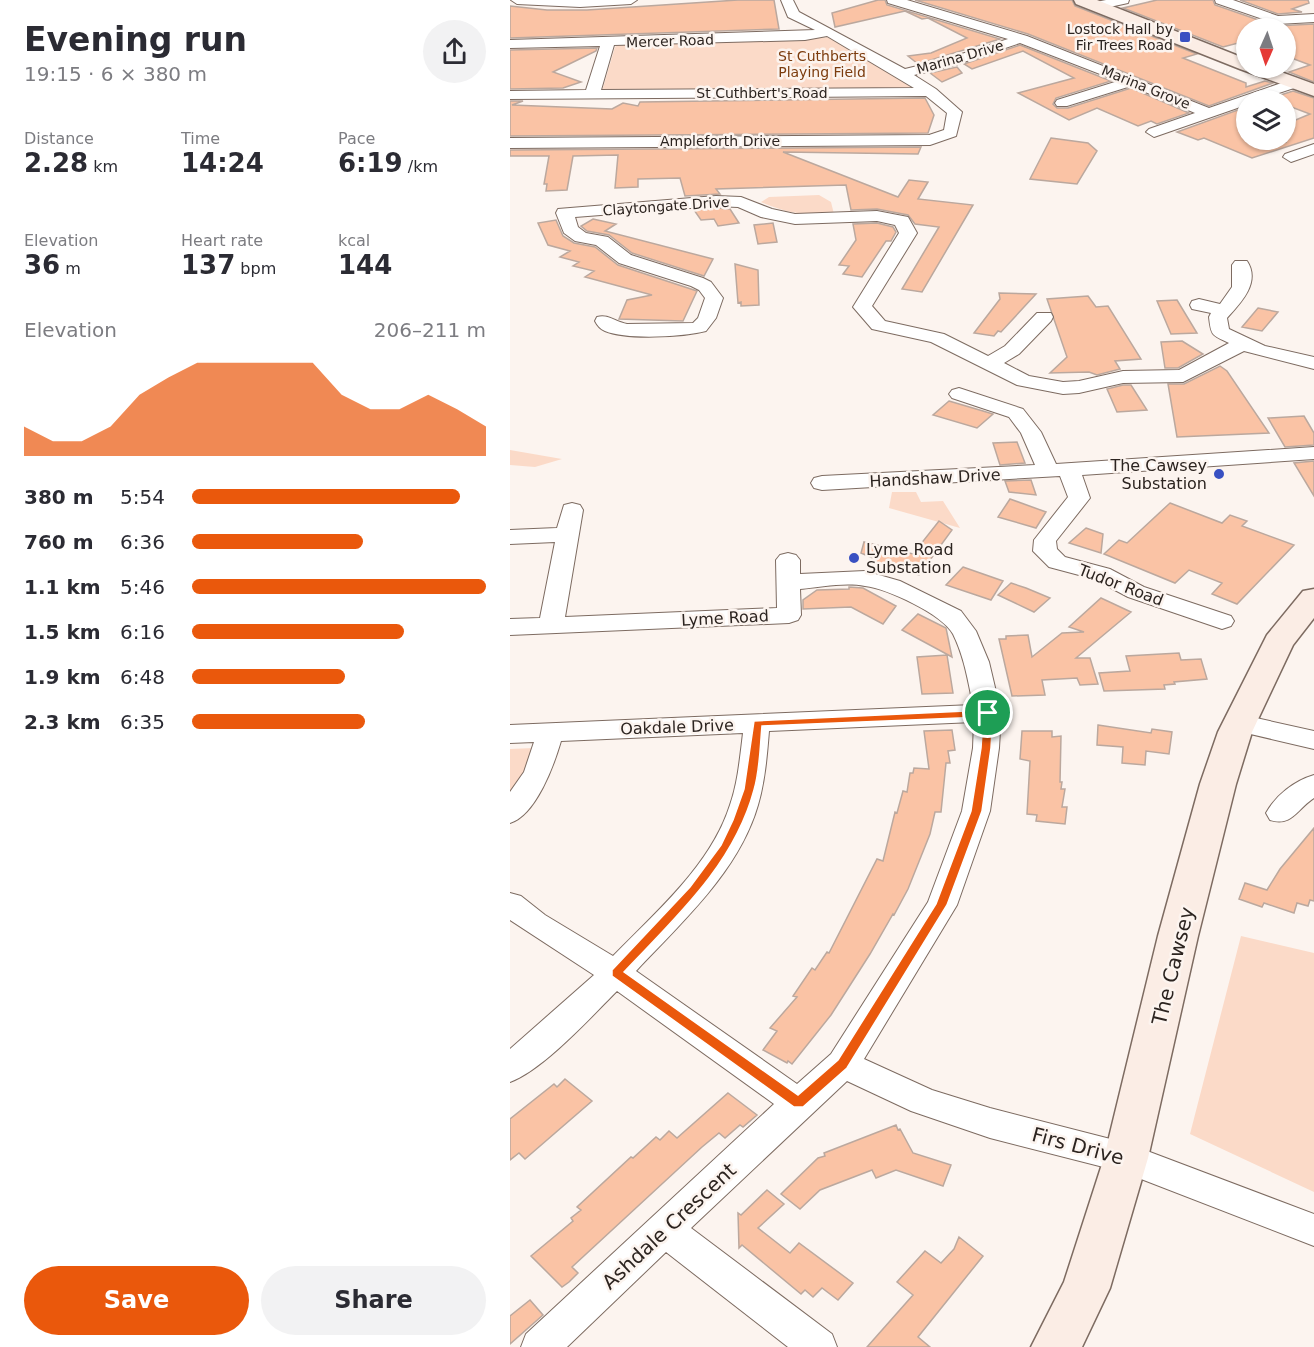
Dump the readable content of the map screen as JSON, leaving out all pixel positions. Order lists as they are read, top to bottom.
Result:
{
  "streets": {
    "street": [
      "Mercer Road",
      "Marina Drive",
      "Marina Grove",
      "St Cuthbert's Road",
      "Ampleforth Drive",
      "Claytongate Drive",
      "Handshaw Drive",
      "Tudor Road",
      "Lyme Road",
      "Oakdale Drive",
      "The Cawsey",
      "Firs Drive",
      "Ashdale Crescent"
    ]
  },
  "crossings": [
    ["St Cuthbert's Road", "Ampleforth Drive"],
    ["Handshaw Drive", "Tudor Road"],
    ["Lyme Road", "Oakdale Drive"],
    ["Lyme Road", "Firs Drive"],
    ["Lyme Road", "Ashdale Crescent"],
    ["The Cawsey", "Firs Drive"]
  ],
  "parks": ["St Cuthberts Playing Field"],
  "places": {
    "transit": ["Lostock Hall by Fir Trees Road"],
    "other": ["The Cawsey Substation", "Lyme Road Substation"]
  },
  "north": "bottom",
  "page": {
    "heading": ["Evening run", "19:15 · 6 × 380 m"],
    "stats": [
      ["Distance", "2.28 km"],
      ["Time", "14:24"],
      ["Pace", "6:19 /km"],
      ["Elevation", "36 m"],
      ["Heart rate", "137 bpm"],
      ["kcal", "144"]
    ],
    "chart": ["Elevation", "206–211 m"],
    "list": [
      {
        "name": "380 m",
        "note": "5:54"
      },
      {
        "name": "760 m",
        "note": "6:36"
      },
      {
        "name": "1.1 km",
        "note": "5:46"
      },
      {
        "name": "1.5 km",
        "note": "6:16"
      },
      {
        "name": "1.9 km",
        "note": "6:48"
      },
      {
        "name": "2.3 km",
        "note": "6:35"
      }
    ],
    "buttons": ["Save", "Share"]
  }
}
